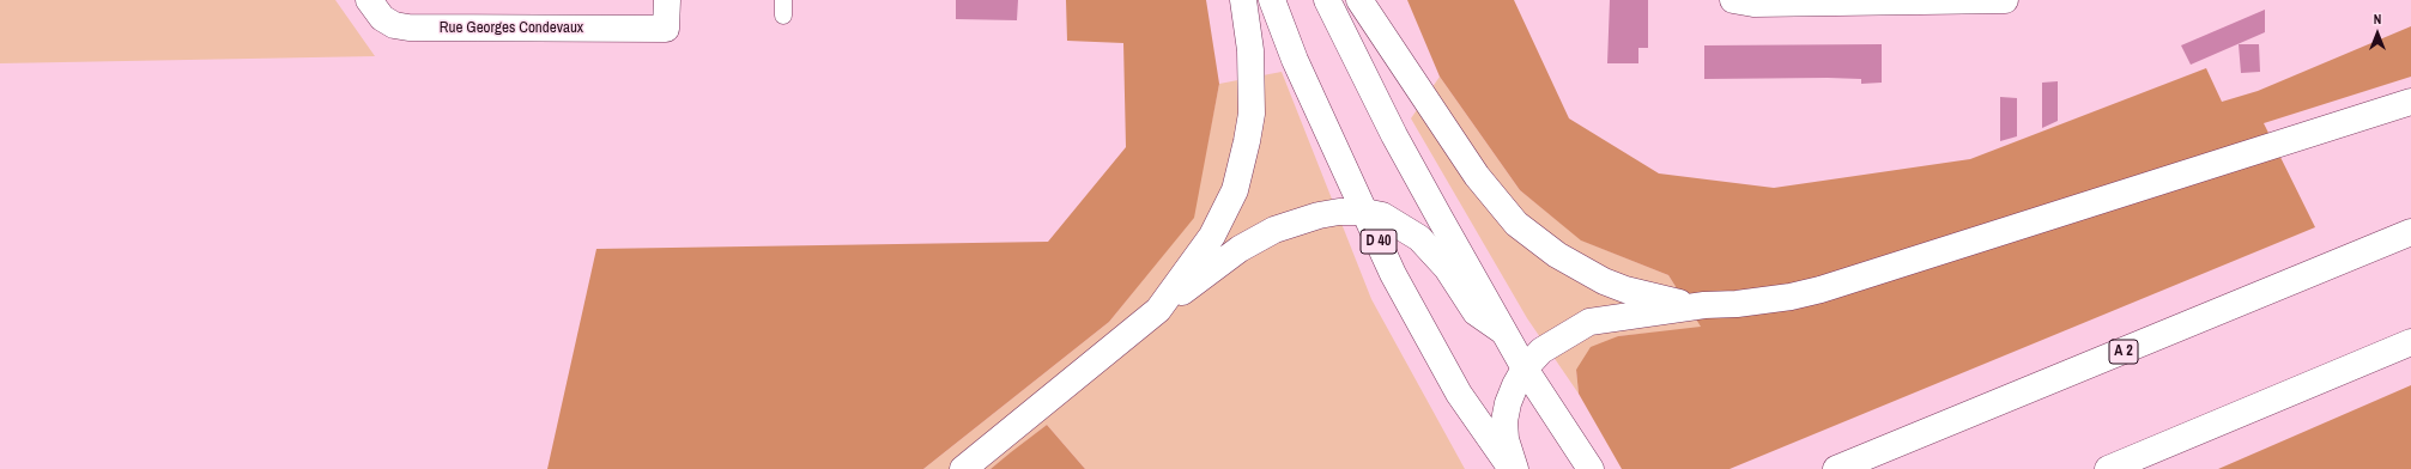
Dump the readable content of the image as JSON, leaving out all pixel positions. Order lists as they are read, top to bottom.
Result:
{
  "streets": {
    "main road": ["Rue Georges Condevaux", "D 40", "A 2"]
  },
  "north": "top"
}
